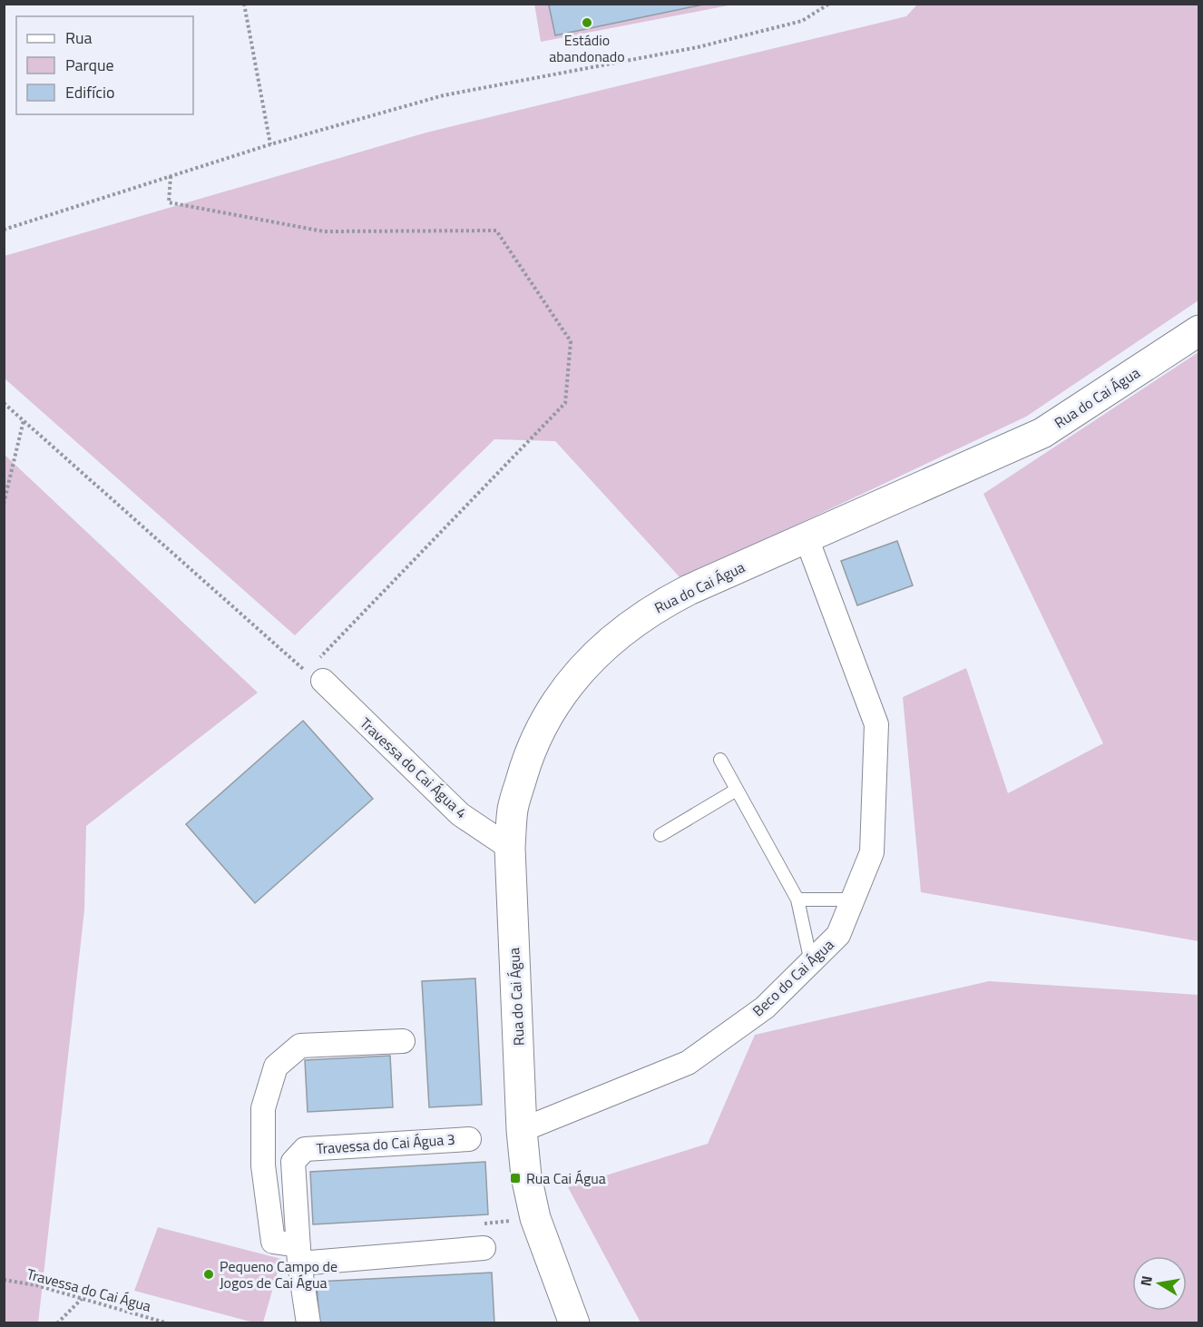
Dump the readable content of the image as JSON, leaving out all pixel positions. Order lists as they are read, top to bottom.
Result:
{
  "streets": {
    "street": [
      "Rua do Cai Água",
      "Travessa do Cai Água 4",
      "Beco do Cai Água",
      "Travessa do Cai Água 3"
    ],
    "path": ["Travessa do Cai Água"]
  },
  "crossings": [
    ["Rua do Cai Água", "Travessa do Cai Água 4"],
    ["Rua do Cai Água", "Beco do Cai Água"]
  ],
  "places": {
    "other": ["Estádio abandonado", "Pequeno Campo de Jogos de Cai Água"],
    "transit": ["Rua Cai Água"]
  },
  "legend": ["Rua", "Parque", "Edifício"],
  "north": "left"
}
